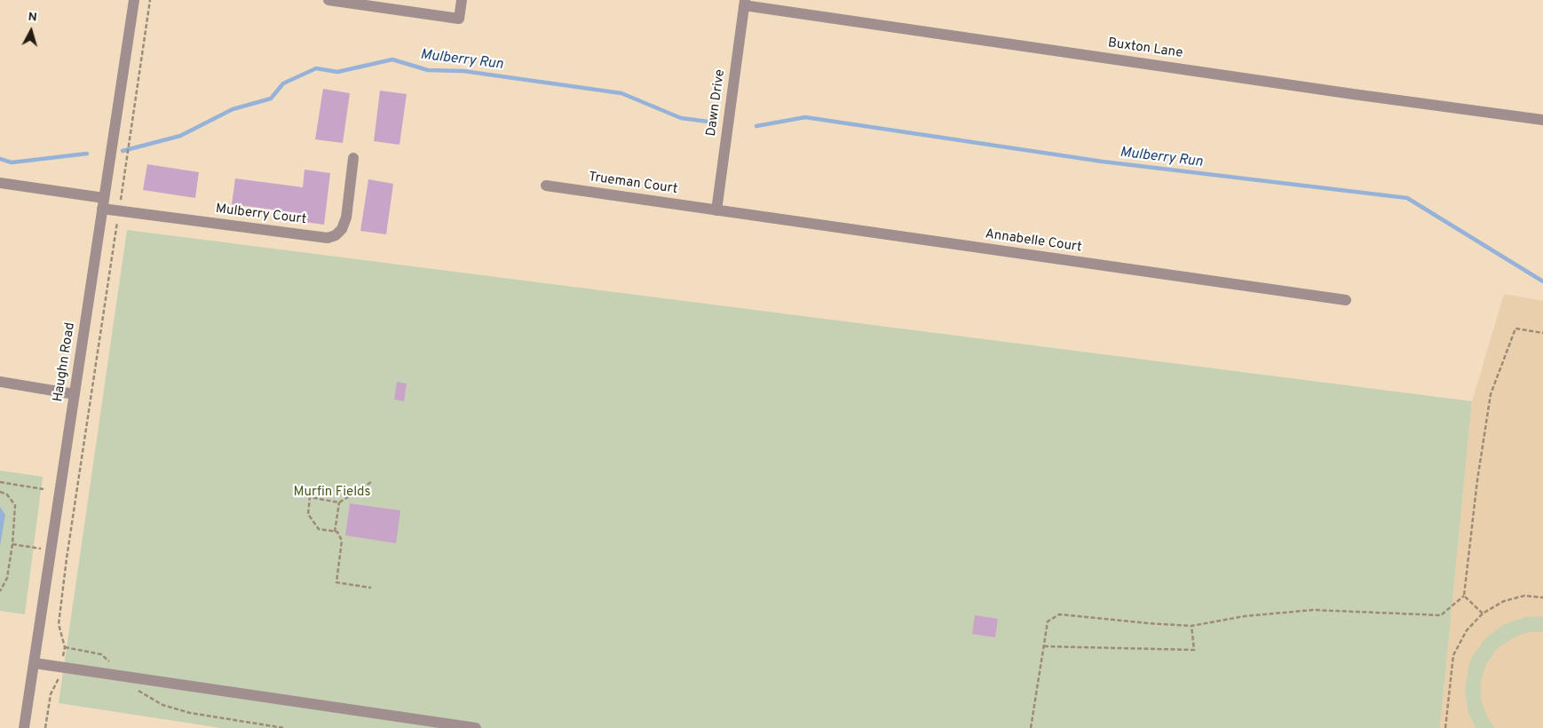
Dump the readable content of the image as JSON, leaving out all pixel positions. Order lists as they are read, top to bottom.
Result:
{
  "streets": {
    "street": [
      "Buxton Lane",
      "Dawn Drive",
      "Trueman Court",
      "Mulberry Court",
      "Annabelle Court",
      "Haughn Road"
    ]
  },
  "crossings": [
    ["Buxton Lane", "Dawn Drive"],
    ["Dawn Drive", "Trueman Court"],
    ["Dawn Drive", "Annabelle Court"],
    ["Trueman Court", "Annabelle Court"],
    ["Mulberry Court", "Haughn Road"]
  ],
  "water": ["Mulberry Run"],
  "parks": ["Murfin Fields"],
  "north": "top"
}
